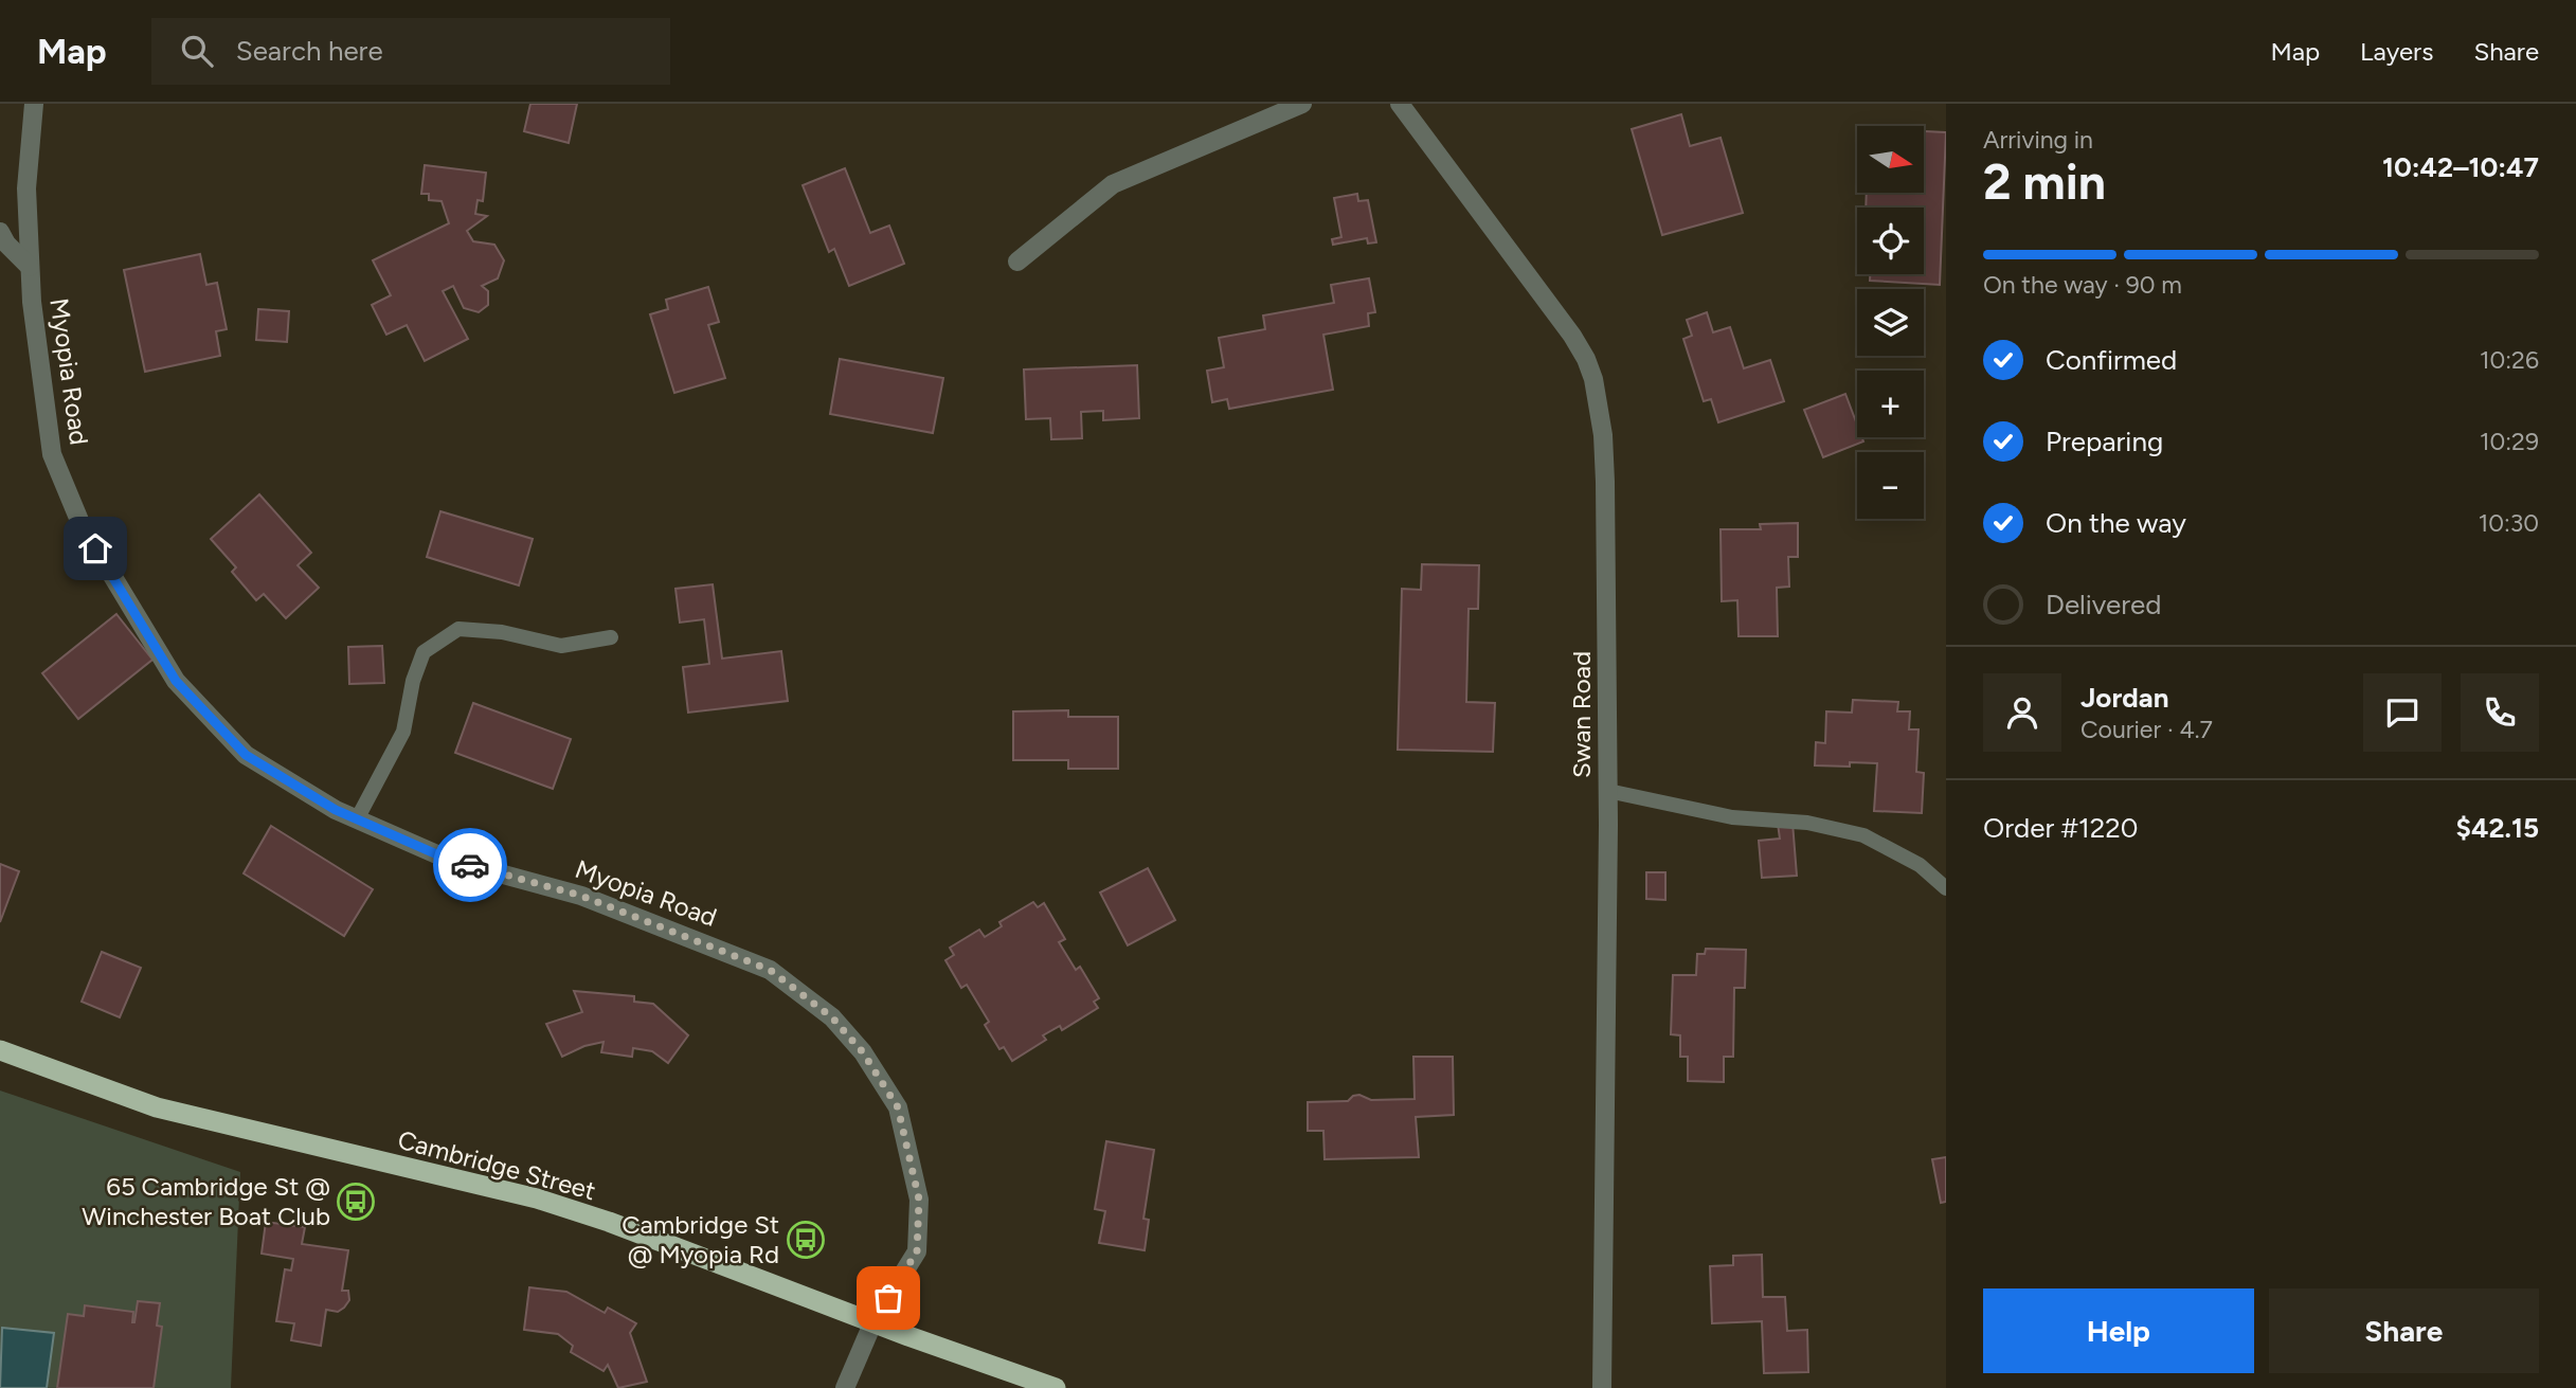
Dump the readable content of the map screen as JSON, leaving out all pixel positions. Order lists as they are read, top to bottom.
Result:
{
  "streets": {
    "highway": ["Cambridge Street"],
    "street": ["Myopia Road", "Swan Road"]
  },
  "crossings": [
    ["Myopia Road", "Cambridge Street"]
  ],
  "places": {
    "bus stop": ["65 Cambridge St @ Winchester Boat Club", "Cambridge St @ Myopia Rd"]
  },
  "north": "right",
  "page": {
    "header": "Map",
    "search": "Search here",
    "nav": ["Map", "Layers", "Share"],
    "heading": ["2 min", "Arriving in", "10:42–10:47"],
    "panel": [
      "Jordan",
      "Courier · 4.7",
      "Order #1220",
      "$42.15"
    ],
    "map_buttons": ["+", "−"],
    "bar": "On the way · 90 m",
    "list": [
      ["Confirmed", "10:26"],
      ["Preparing", "10:29"],
      ["On the way", "10:30"],
      "Delivered"
    ],
    "buttons": ["Help", "Share"]
  }
}
